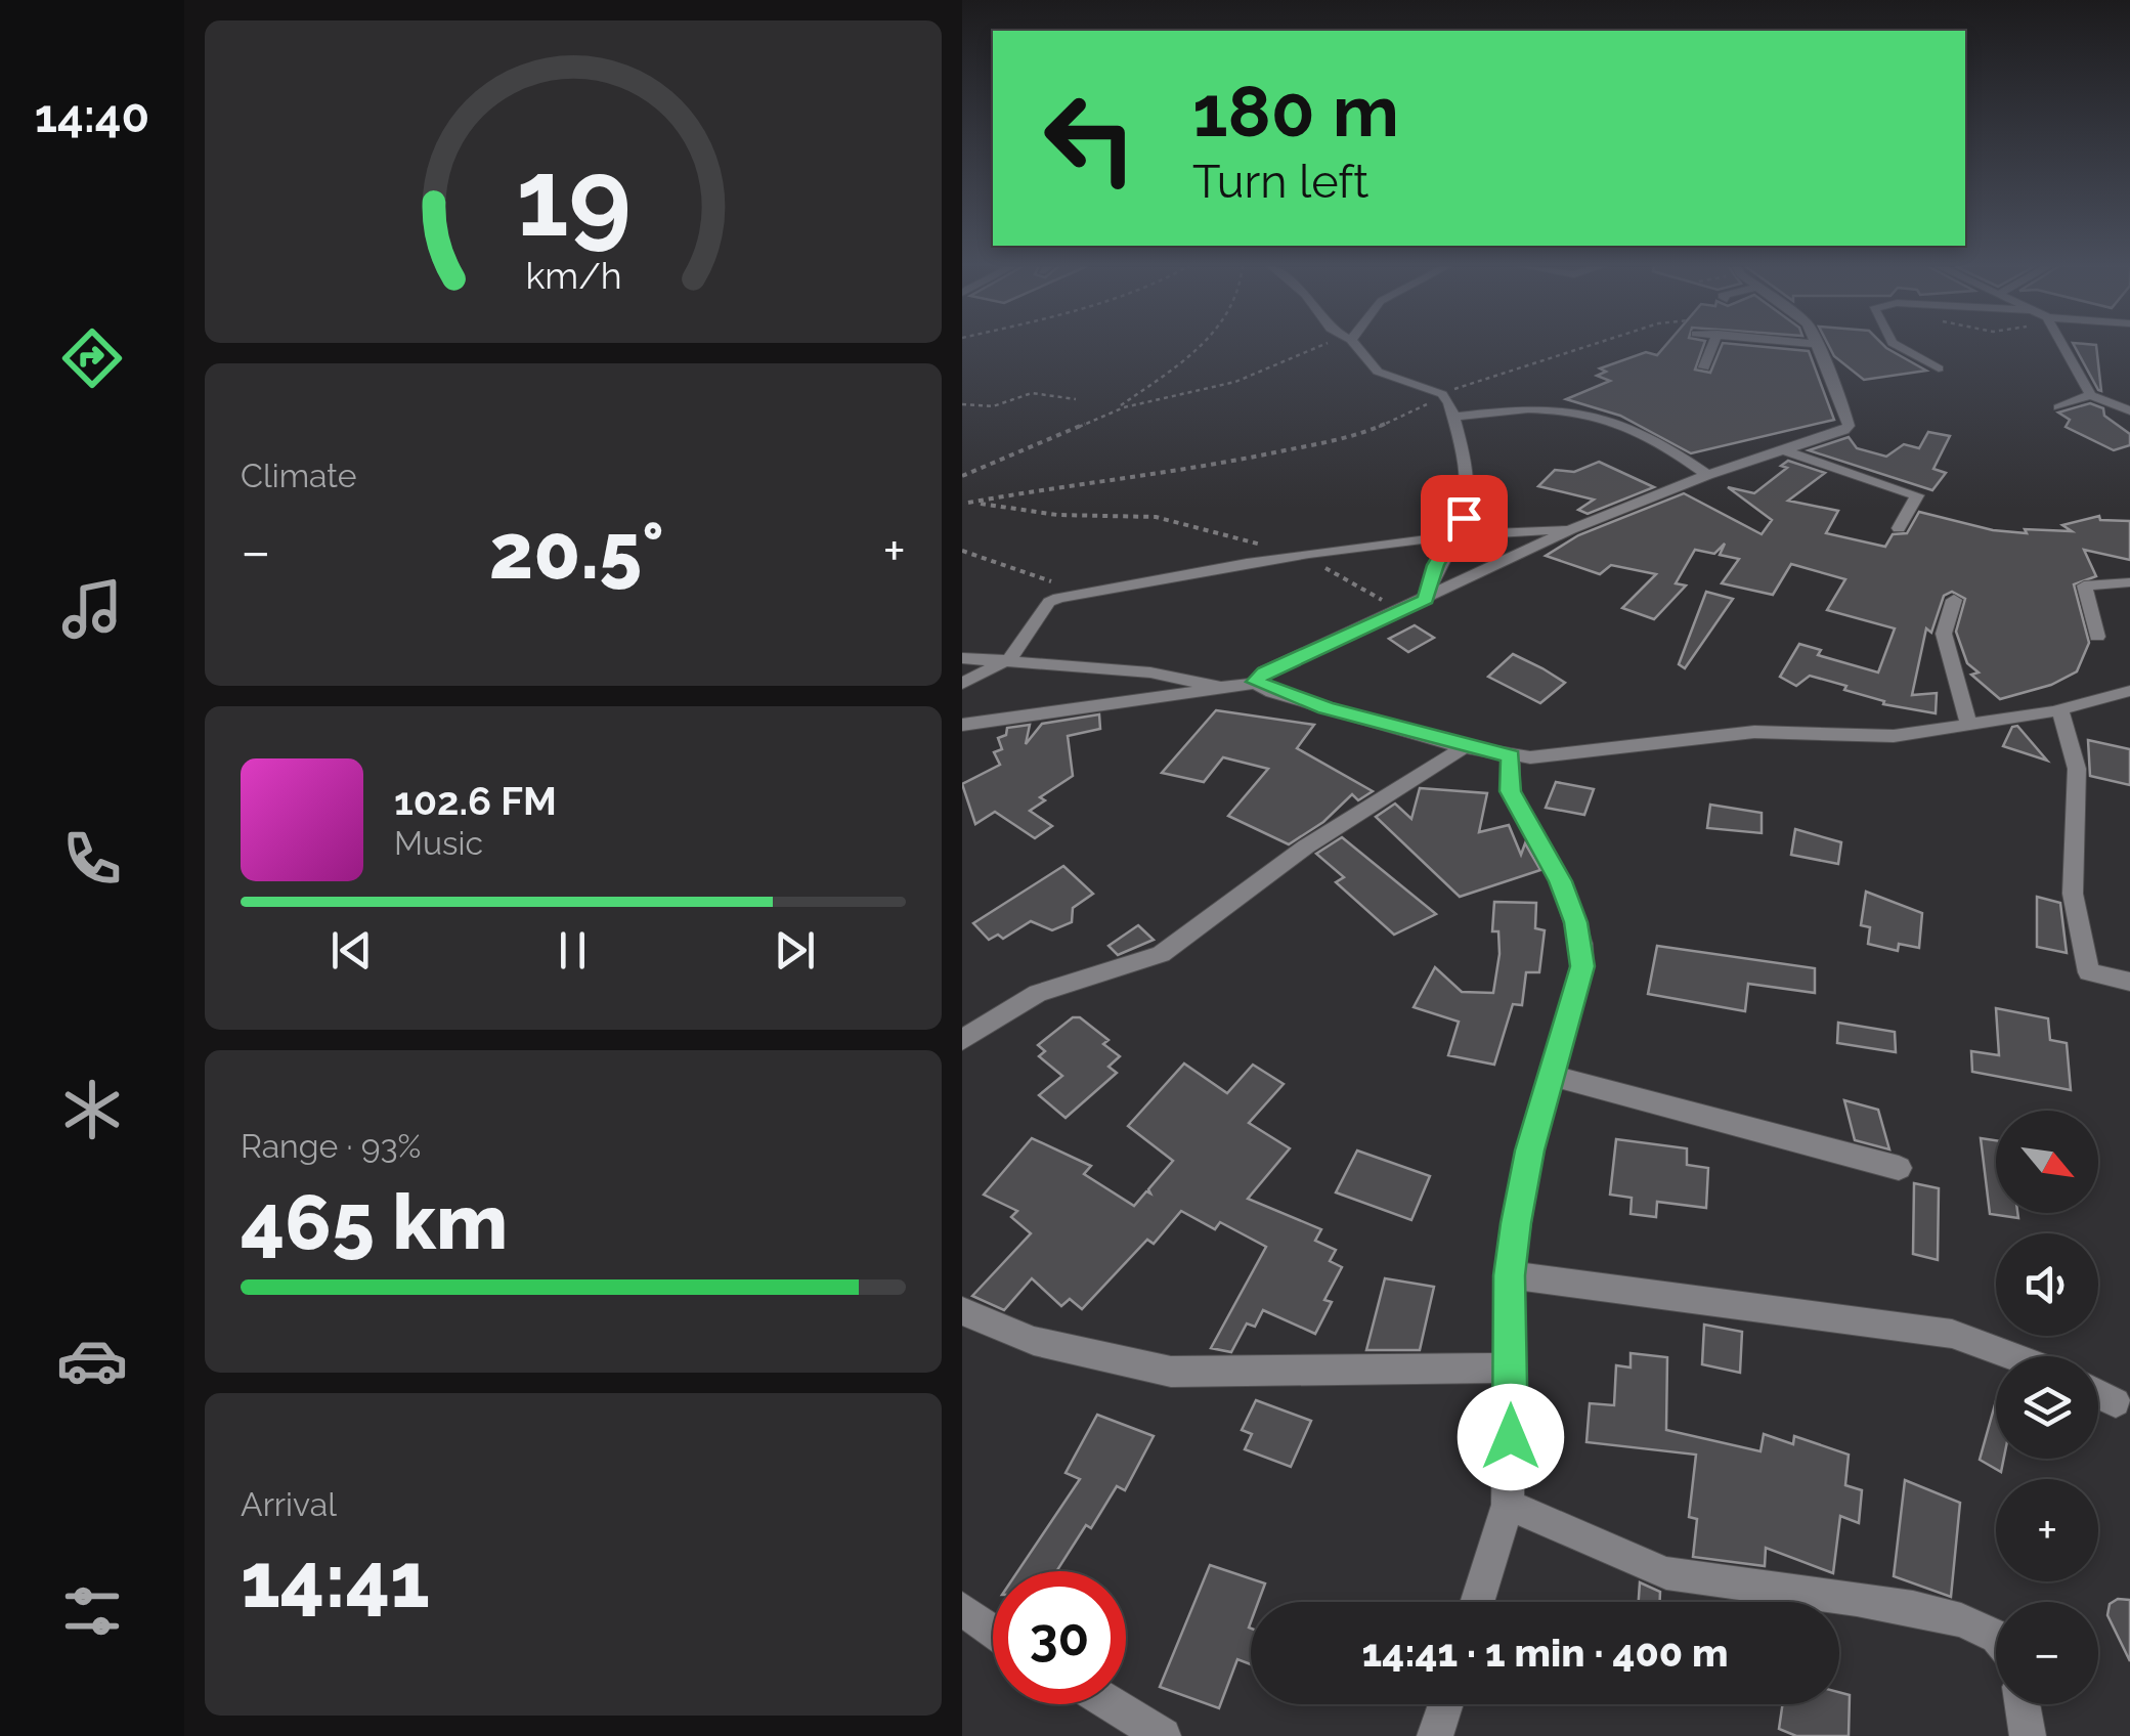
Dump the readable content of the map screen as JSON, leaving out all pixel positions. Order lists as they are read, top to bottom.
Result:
{
  "north": "bottom right",
  "page": {
    "tabs": "14:40",
    "turn": ["180 m", "Turn left"],
    "tile": [
      "Climate",
      ["Range · 93%", "465 km"],
      ["Arrival", "14:41"]
    ],
    "heat": ["−", "20.5°", "+"],
    "song": ["102.6 FM", "Music"],
    "map_buttons": ["+", "−"],
    "limit": "30",
    "trip": "14:41 · 1 min · 400 m",
    "gauge": ["19", "km/h"]
  }
}
